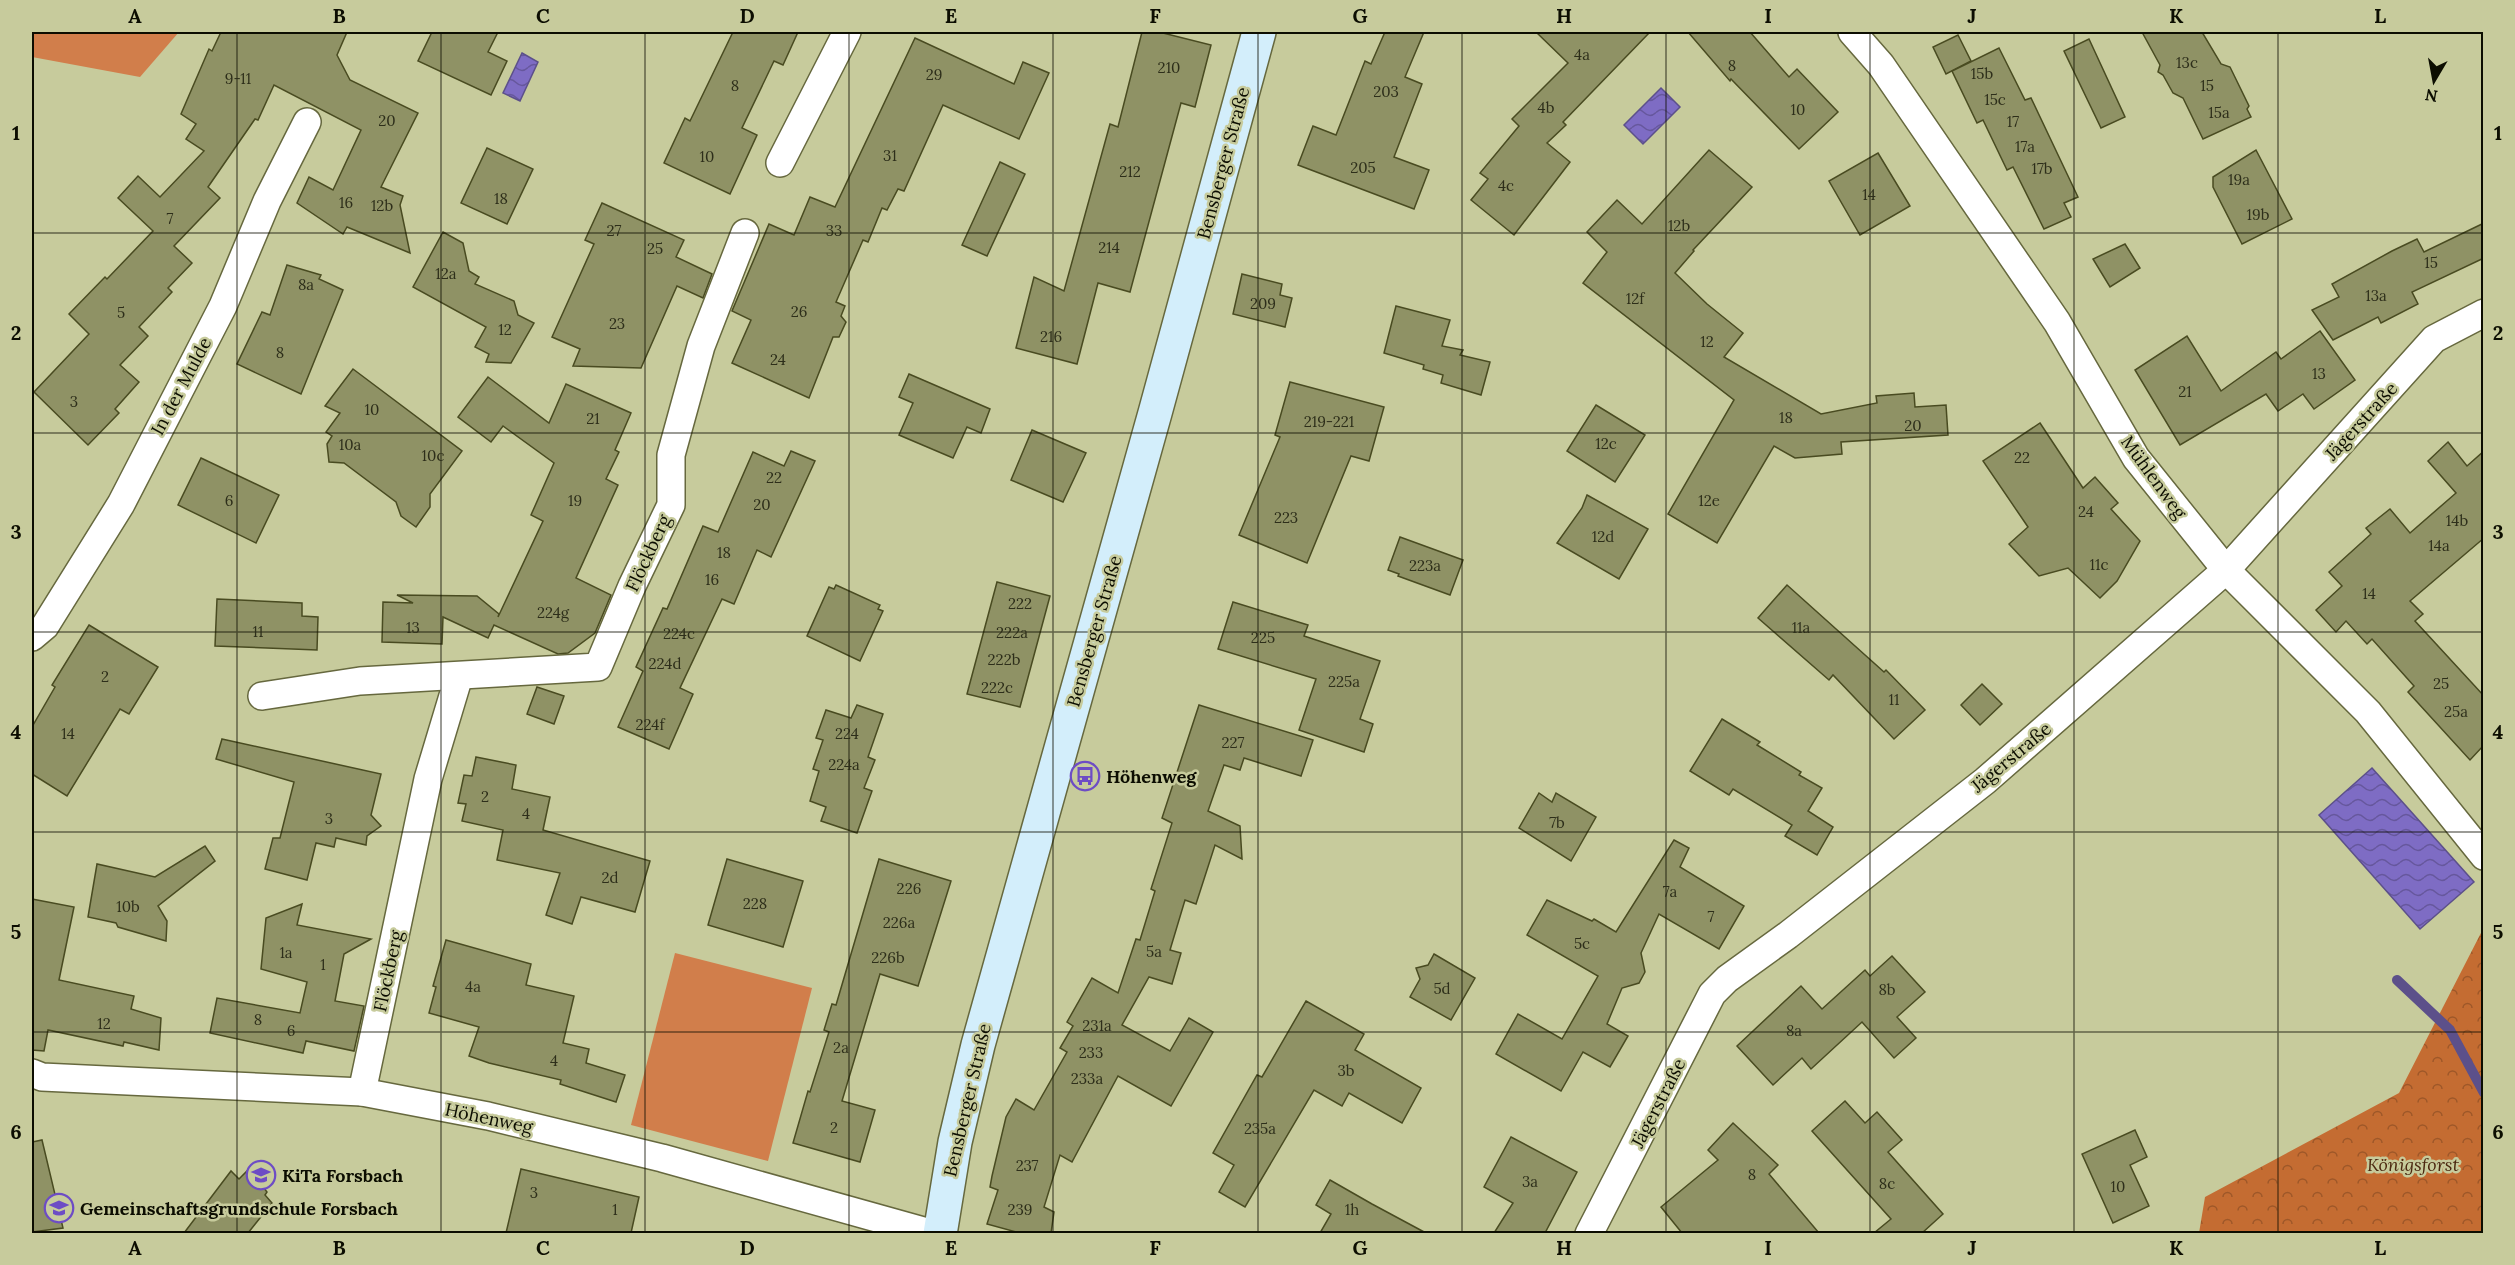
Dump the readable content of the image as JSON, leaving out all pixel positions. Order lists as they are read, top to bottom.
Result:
{
  "streets": {
    "main road": ["Bensberger Straße"],
    "street": [
      "In der Mulde",
      "Jägerstraße",
      "Mühlenweg",
      "Flöckberg",
      "Höhenweg"
    ]
  },
  "crossings": [
    ["Jägerstraße", "Mühlenweg"],
    ["Flöckberg", "Höhenweg"]
  ],
  "parks": ["Königsforst"],
  "places": {
    "bus stop": ["Höhenweg"],
    "school or university": ["KiTa Forsbach", "Gemeinschaftsgrundschule Forsbach"]
  },
  "house_numbers": [
    "4a",
    "13c",
    "8",
    "210",
    "15b",
    "29",
    "9-11",
    "8",
    "15",
    "203",
    "15c",
    "4b",
    "10",
    "15a",
    "20",
    "17",
    "17a",
    "31",
    "10",
    "205",
    "17b",
    "212",
    "19a",
    "4c",
    "14",
    "18",
    "16",
    "12b",
    "19b",
    "7",
    "12b",
    "27",
    "33",
    "214",
    "25",
    "15",
    "12a",
    "8a",
    "13a",
    "12f",
    "209",
    "26",
    "5",
    "23",
    "12",
    "216",
    "12",
    "8",
    "24",
    "13",
    "21",
    "3",
    "10",
    "18",
    "21",
    "219-221",
    "20",
    "12c",
    "10a",
    "10c",
    "22",
    "22",
    "6",
    "19",
    "12e",
    "20",
    "24",
    "223",
    "14b",
    "12d",
    "14a",
    "18",
    "11c",
    "223a",
    "16",
    "14",
    "222",
    "224g",
    "13",
    "11a",
    "11",
    "222a",
    "224c",
    "225",
    "222b",
    "224d",
    "2",
    "225a",
    "25",
    "222c",
    "11",
    "25a",
    "224f",
    "14",
    "224",
    "227",
    "224a",
    "2",
    "4",
    "3",
    "7b",
    "2d",
    "226",
    "7a",
    "228",
    "10b",
    "7",
    "226a",
    "5c",
    "5a",
    "1a",
    "226b",
    "1",
    "4a",
    "5d",
    "8b",
    "8",
    "12",
    "231a",
    "6",
    "8a",
    "2a",
    "233",
    "4",
    "3b",
    "233a",
    "2",
    "235a",
    "237",
    "8",
    "3a",
    "8c",
    "10",
    "3",
    "1",
    "239",
    "1h"
  ],
  "north": "bottom",
  "grid": {
    "columns": [
      "A",
      "B",
      "C",
      "D",
      "E",
      "F",
      "G",
      "H",
      "I",
      "J",
      "K",
      "L"
    ],
    "rows": [
      "1",
      "2",
      "3",
      "4",
      "5",
      "6"
    ]
  }
}
